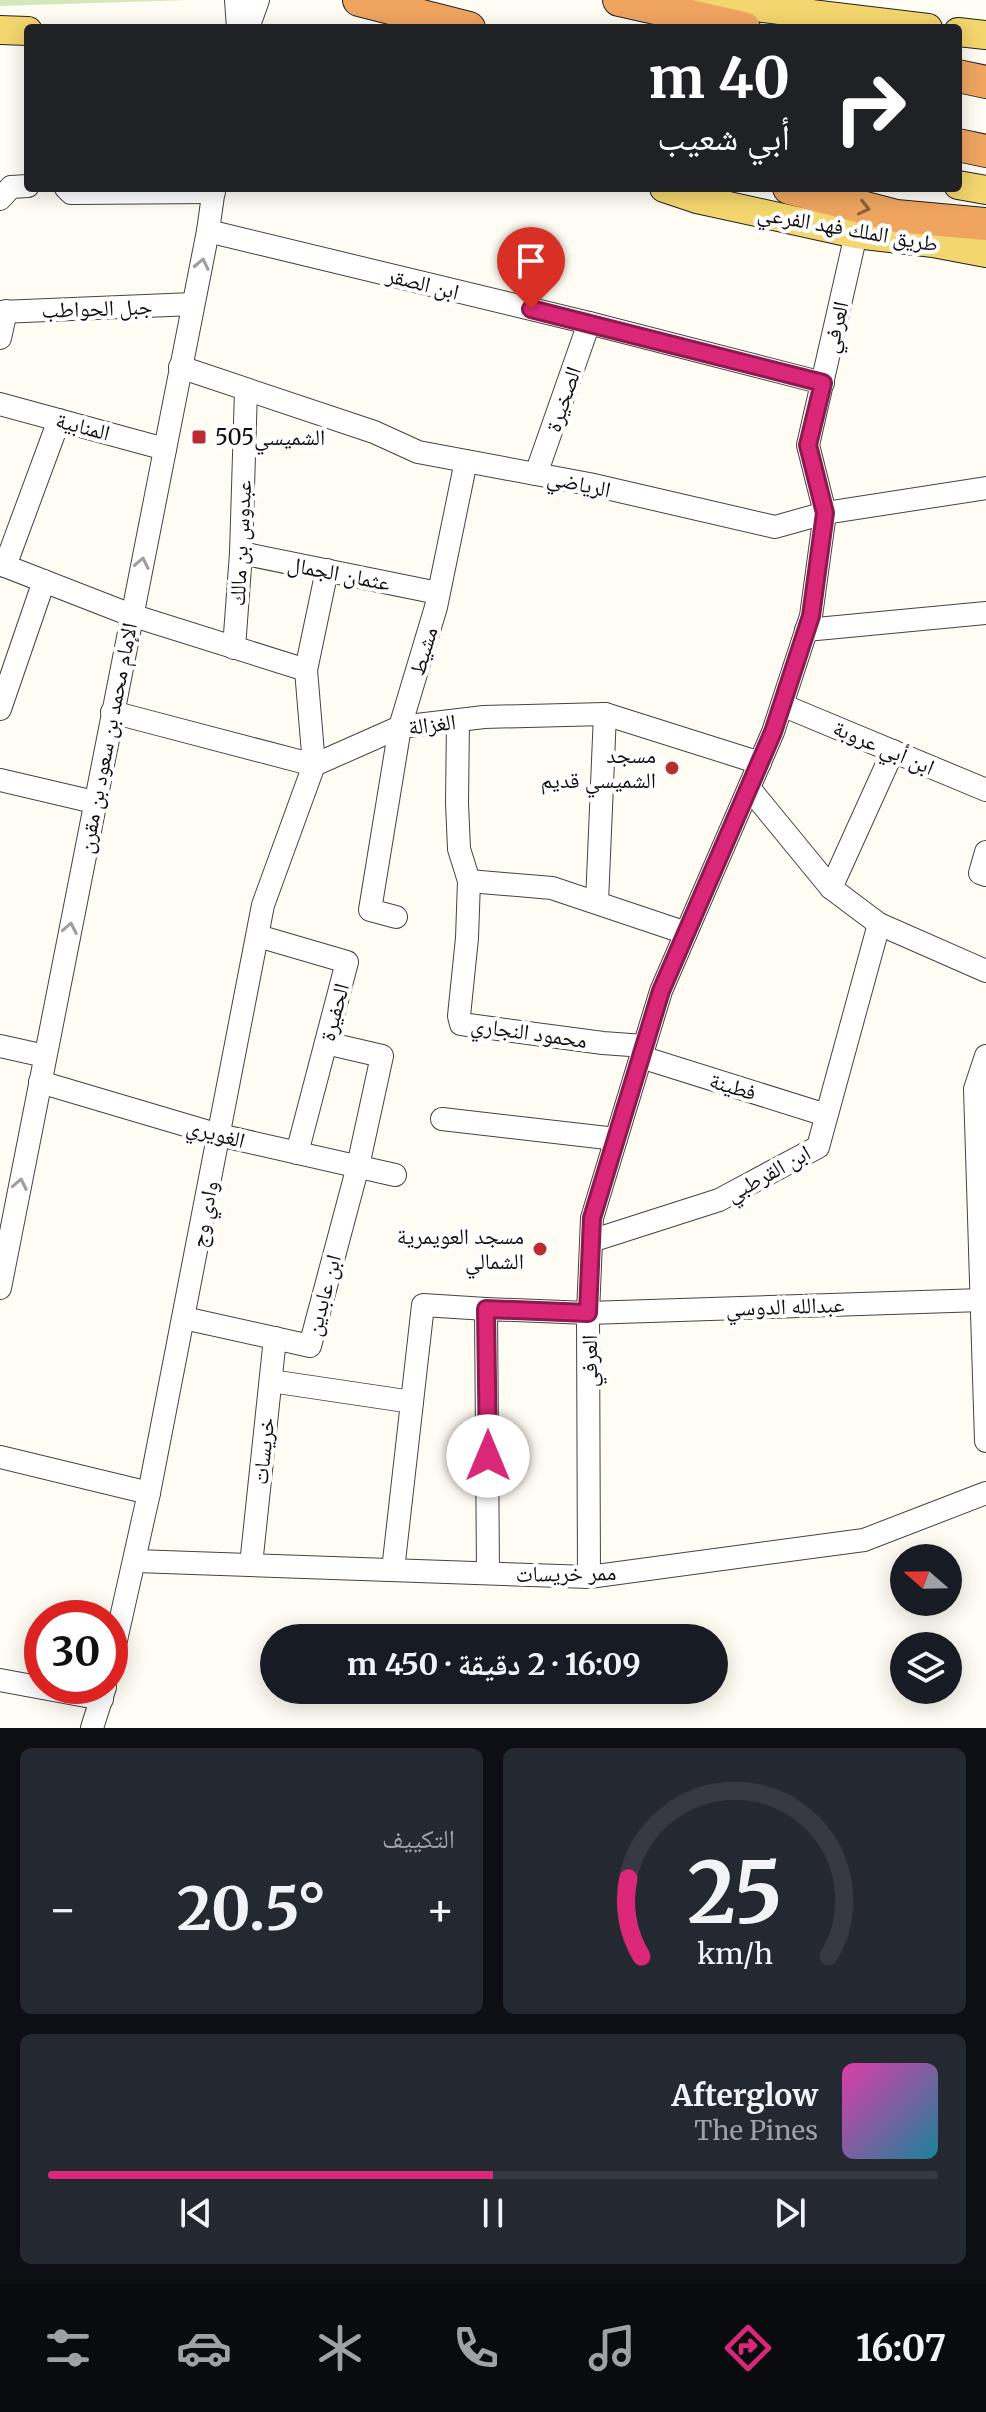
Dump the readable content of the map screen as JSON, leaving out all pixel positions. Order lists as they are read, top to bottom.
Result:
{
  "streets": {
    "main road": ["طريق الملك فهد الفرعي"],
    "street": [
      "ابن الصقر",
      "جبل الحواطب",
      "العرفي",
      "الصخيرة",
      "المنابية",
      "الرياضي",
      "عبدوس بن مالك",
      "عثمان الجمال",
      "مشيط",
      "الغزالة",
      "الإمام محمد بن سعود بن مقرن",
      "ابن أبي عروبة",
      "الحفيرة",
      "محمود النجاري",
      "فطينة",
      "الغويري",
      "ابن القرطبي",
      "وادي وج",
      "ابن عابدين",
      "عبدالله الدوسي",
      "خريسات",
      "ممر خريسات"
    ]
  },
  "crossings": [
    ["طريق الملك فهد الفرعي", "العرفي"],
    ["ابن الصقر", "العرفي"],
    ["ابن الصقر", "الصخيرة"],
    ["ابن الصقر", "الإمام محمد بن سعود بن مقرن"],
    ["جبل الحواطب", "الإمام محمد بن سعود بن مقرن"],
    ["العرفي", "الرياضي"],
    ["العرفي", "الغزالة"],
    ["العرفي", "ابن أبي عروبة"],
    ["العرفي", "محمود النجاري"],
    ["العرفي", "فطينة"],
    ["العرفي", "ابن القرطبي"],
    ["العرفي", "عبدالله الدوسي"],
    ["العرفي", "ممر خريسات"],
    ["الصخيرة", "الرياضي"],
    ["المنابية", "الإمام محمد بن سعود بن مقرن"],
    ["الرياضي", "عبدوس بن مالك"],
    ["الرياضي", "مشيط"],
    ["الرياضي", "الإمام محمد بن سعود بن مقرن"],
    ["عبدوس بن مالك", "عثمان الجمال"],
    ["عثمان الجمال", "مشيط"],
    ["مشيط", "الغزالة"],
    ["الغزالة", "محمود النجاري"],
    ["الغزالة", "وادي وج"],
    ["الإمام محمد بن سعود بن مقرن", "الغويري"],
    ["الحفيرة", "الغويري"],
    ["الحفيرة", "وادي وج"],
    ["محمود النجاري", "فطينة"],
    ["فطينة", "ابن القرطبي"],
    ["الغويري", "وادي وج"],
    ["الغويري", "ابن عابدين"],
    ["وادي وج", "ابن عابدين"],
    ["وادي وج", "ممر خريسات"],
    ["ابن عابدين", "خريسات"],
    ["خريسات", "ممر خريسات"]
  ],
  "places": {
    "transit": ["الشميسي505"],
    "other": ["مسجد الشميسي قديم", "مسجد العويمرية الشمالي"]
  },
  "north": "left",
  "page": {
    "turn": ["40 m", "أبي شعيب"],
    "limit": "30",
    "trip": "16:09 · 2 دقيقة · 450 m",
    "tile": "التكييف",
    "heat": ["−", "20.5°", "+"],
    "song": ["Afterglow", "The Pines"],
    "tabs": "16:07",
    "gauge": ["25", "km/h"]
  }
}
